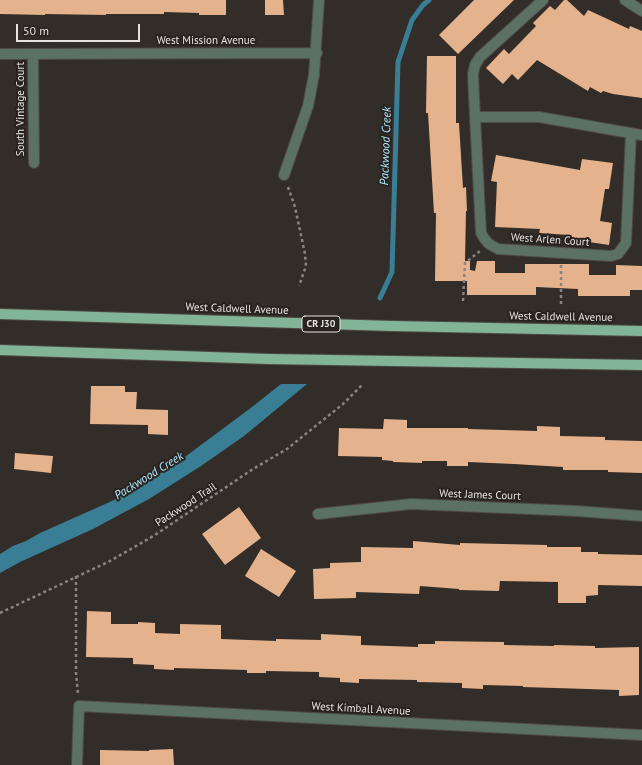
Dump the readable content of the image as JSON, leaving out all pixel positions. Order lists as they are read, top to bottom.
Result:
{
  "streets": {
    "main road": ["West Caldwell Avenue", "CR J30"],
    "street": [
      "West Mission Avenue",
      "South Vintage Court",
      "West Arlen Court",
      "West James Court",
      "West Kimball Avenue"
    ],
    "path": ["Packwood Trail"]
  },
  "crossings": [
    ["West Mission Avenue", "South Vintage Court"]
  ],
  "water": ["Packwood Creek"],
  "scale_bar": "50 m"
}
